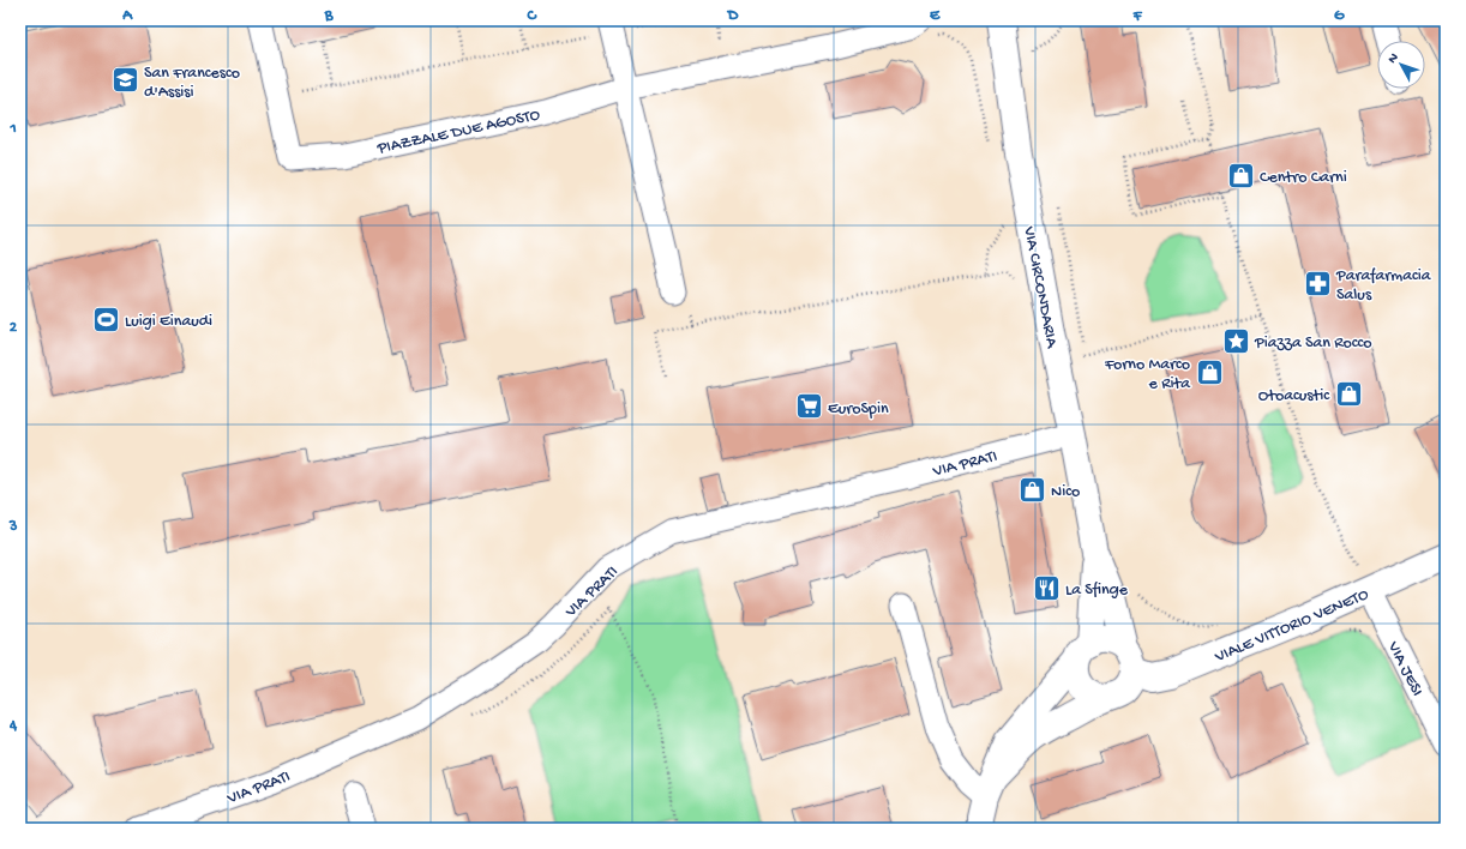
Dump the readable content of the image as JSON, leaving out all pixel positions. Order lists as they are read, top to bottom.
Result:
{
  "streets": {
    "main road": ["VIA CIRCONDARIA", "VIALE VITTORIO VENETO"],
    "street": ["PIAZZALE DUE AGOSTO", "VIA PRATI", "VIA JESI"]
  },
  "crossings": [
    ["VIA CIRCONDARIA", "VIA PRATI"],
    ["VIA CIRCONDARIA", "VIALE VITTORIO VENETO"],
    ["VIALE VITTORIO VENETO", "VIA JESI"]
  ],
  "places": {
    "school or university": ["San Francesco d'Assisi"],
    "shop": [
      "Centro Carni",
      "Forno Marco e Rita",
      "Otoacustic",
      "Nico"
    ],
    "pharmacy": ["Parafarmacia Salus"],
    "sports": ["Luigi Einaudi"],
    "place": ["Piazza San Rocco"],
    "supermarket": ["EuroSpin"],
    "restaurant": ["La Sfinge"]
  },
  "north": "top left",
  "grid": {
    "columns": [
      "A",
      "B",
      "C",
      "D",
      "E",
      "F",
      "G"
    ],
    "rows": [
      "1",
      "2",
      "3",
      "4"
    ]
  }
}
